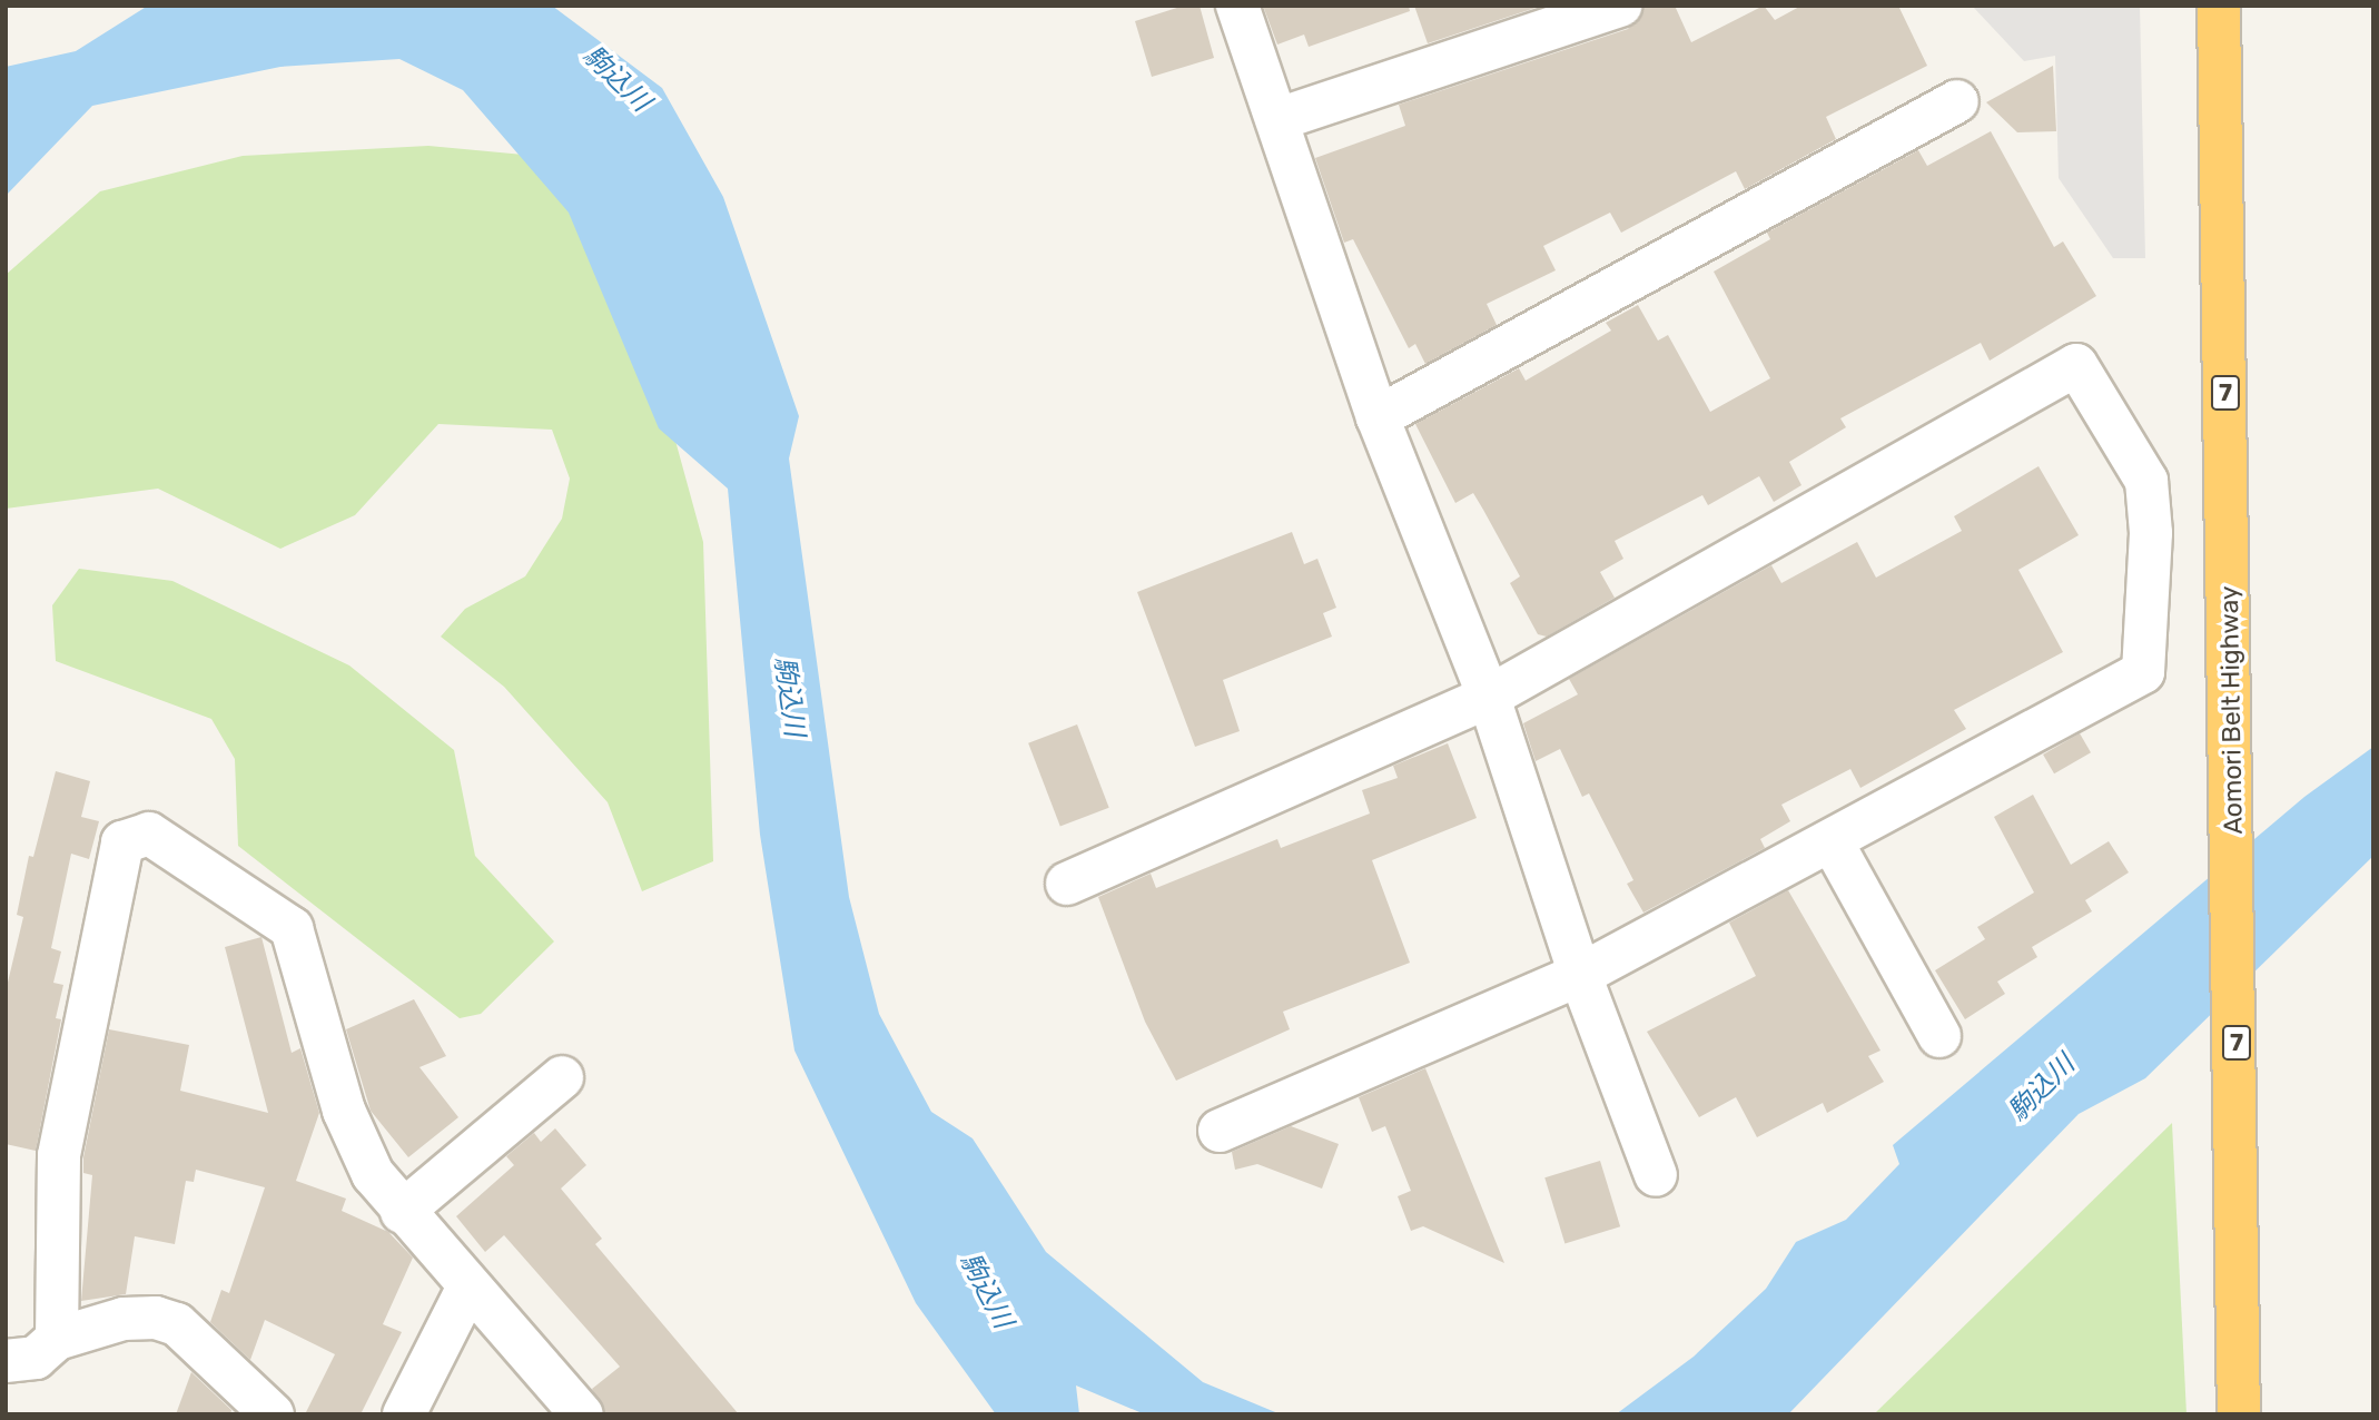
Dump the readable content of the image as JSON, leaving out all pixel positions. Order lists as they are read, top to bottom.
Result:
{
  "streets": {
    "highway": ["7", "Aomori Belt Highway"]
  },
  "water": ["駒込川"]
}
